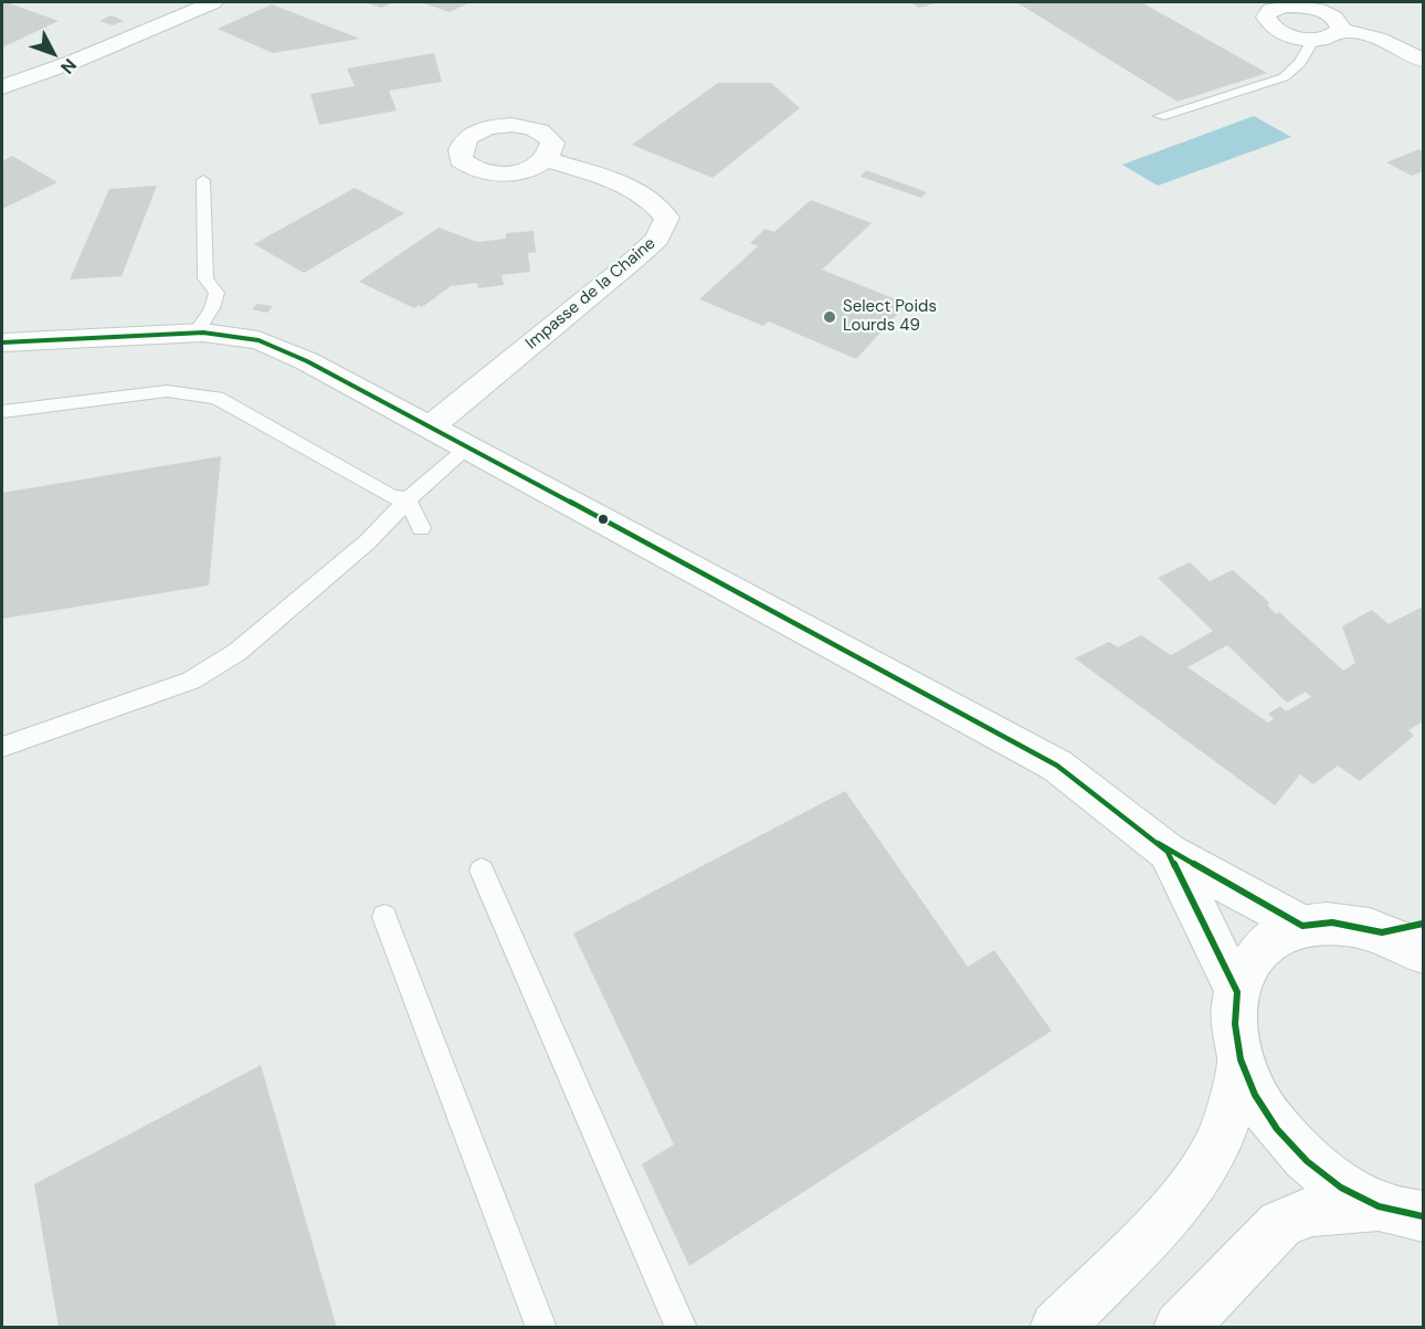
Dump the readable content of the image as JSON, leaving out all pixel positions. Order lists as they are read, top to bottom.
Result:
{
  "streets": {
    "street": ["Impasse de la Chaine"]
  },
  "places": ["Select Poids Lourds 49"],
  "north": "bottom right"
}
